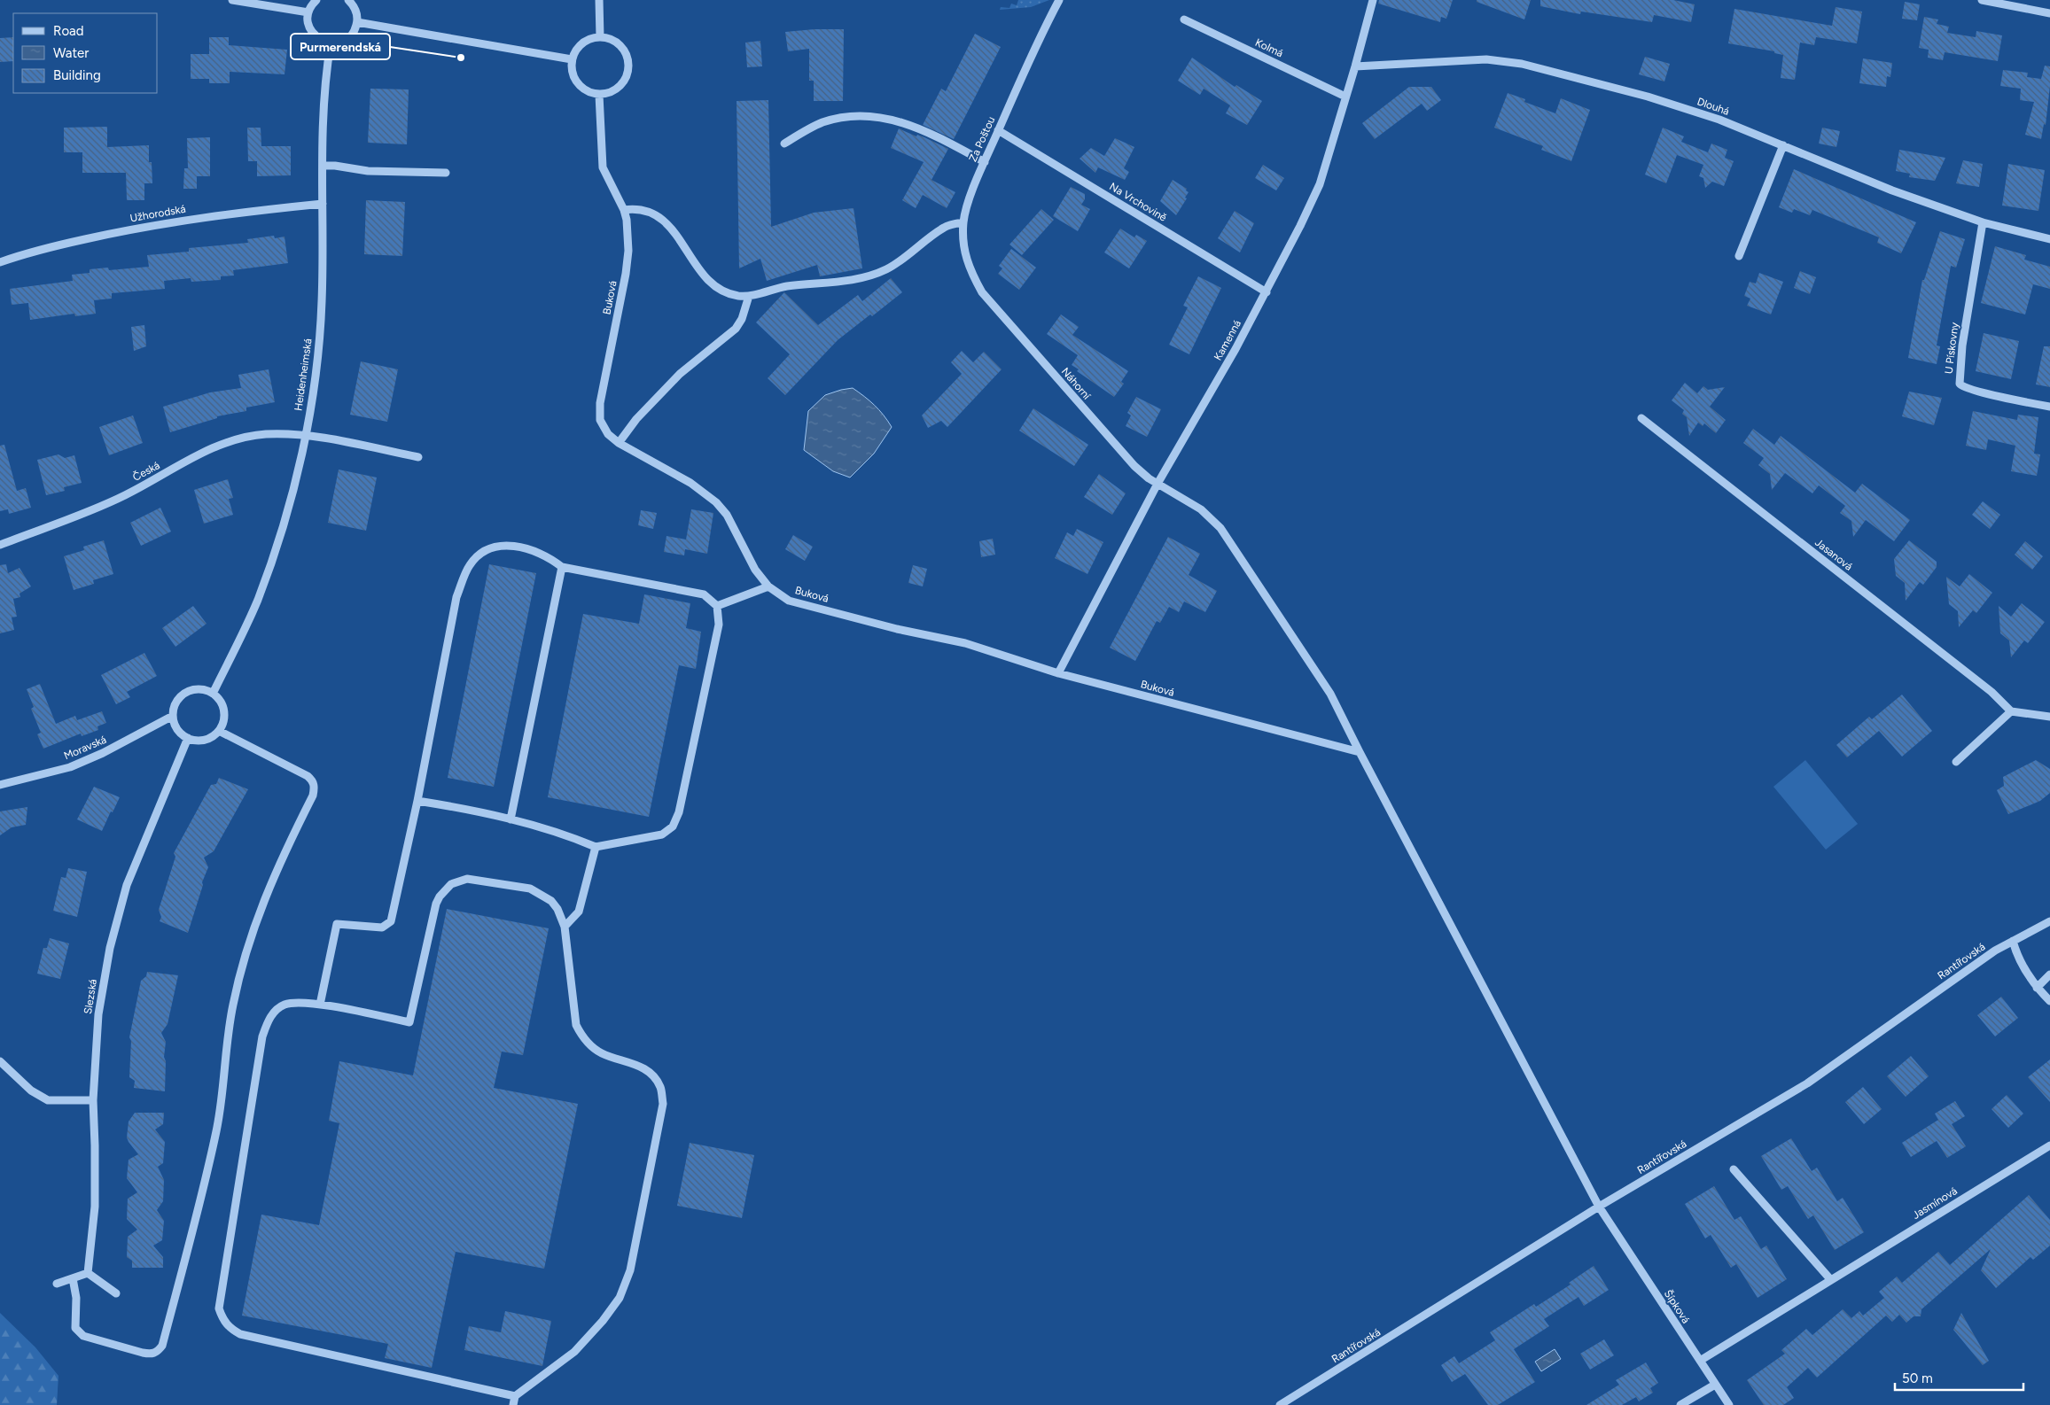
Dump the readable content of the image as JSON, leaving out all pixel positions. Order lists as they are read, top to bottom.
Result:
{
  "streets": {
    "street": [
      "Kolmá",
      "Dlouhá",
      "Za Poštou",
      "Na Vrchovině",
      "Užhorodská",
      "Buková",
      "Kamenná",
      "U Pískovny",
      "Heidenheimská",
      "Náhorní",
      "Česká",
      "Jasanová",
      "Moravská",
      "Rantířovská",
      "Slezská",
      "Jasmínová",
      "Šípková"
    ]
  },
  "crossings": [
    ["Kolmá", "Kamenná"],
    ["Dlouhá", "Kamenná"],
    ["Dlouhá", "U Pískovny"],
    ["Za Poštou", "Na Vrchovině"],
    ["Za Poštou", "Náhorní"],
    ["Na Vrchovině", "Kamenná"],
    ["Užhorodská", "Heidenheimská"],
    ["Buková", "Kamenná"],
    ["Buková", "Náhorní"],
    ["Buková", "Šípková"],
    ["Kamenná", "Náhorní"],
    ["Heidenheimská", "Česká"],
    ["Heidenheimská", "Moravská"],
    ["Heidenheimská", "Slezská"],
    ["Náhorní", "Šípková"],
    ["Moravská", "Slezská"],
    ["Rantířovská", "Šípková"],
    ["Jasmínová", "Šípková"]
  ],
  "places": ["Purmerendská"],
  "legend": ["Road", "Water", "Building"],
  "scale_bar": "50 m"
}
